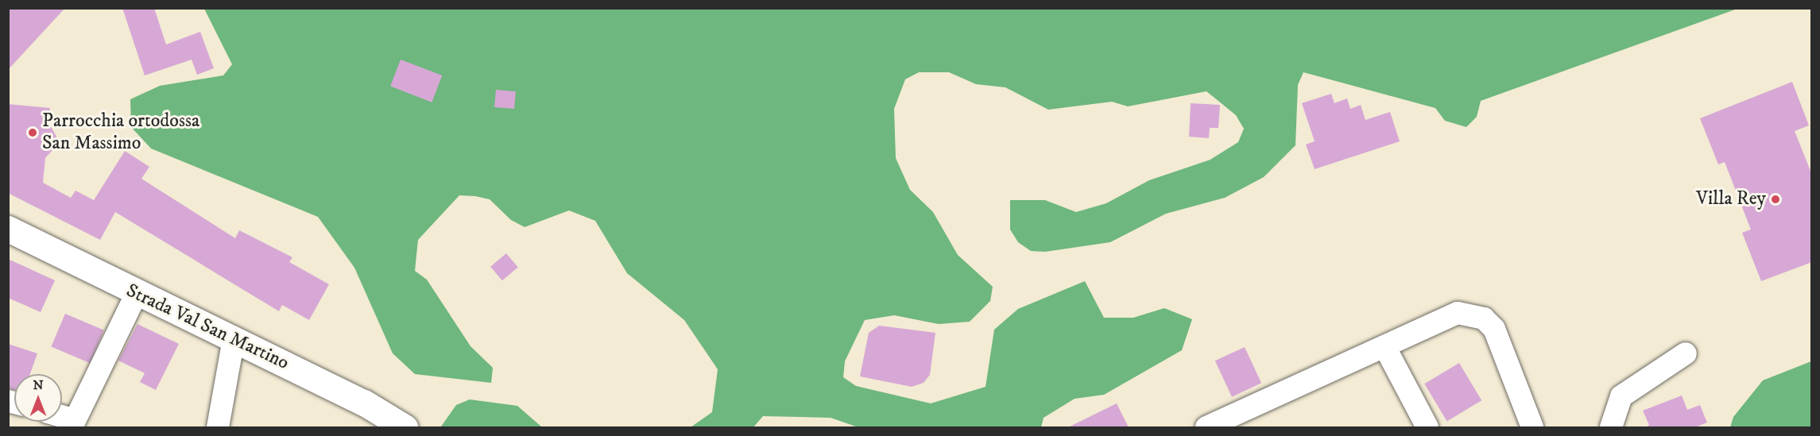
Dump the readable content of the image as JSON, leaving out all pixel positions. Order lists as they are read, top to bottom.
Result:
{
  "streets": {
    "street": ["Strada Val San Martino"]
  },
  "places": ["Parrocchia ortodossa San Massimo", "Villa Rey"],
  "north": "top"
}
